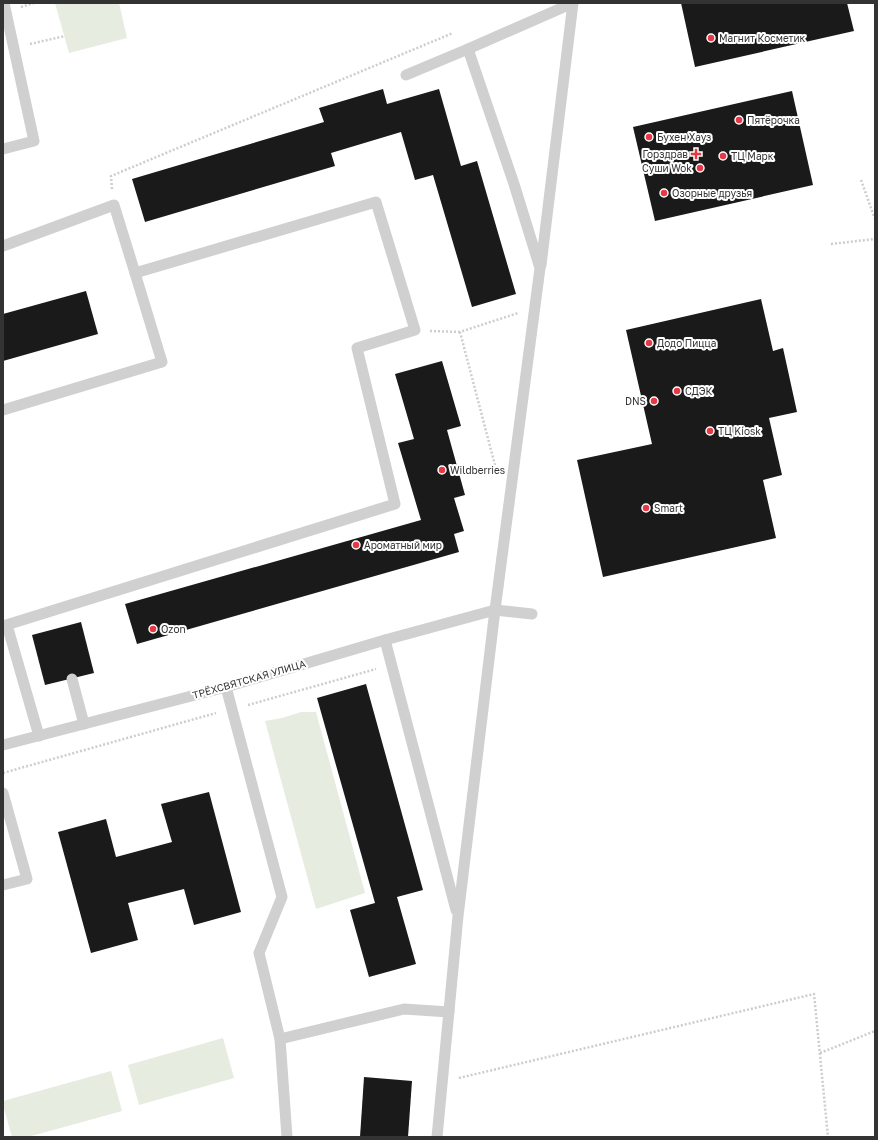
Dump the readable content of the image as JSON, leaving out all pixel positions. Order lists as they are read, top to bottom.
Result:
{
  "streets": {
    "lane": ["ТРЁХСВЯТСКАЯ УЛИЦА"]
  },
  "places": {
    "other": [
      "Магнит Косметик",
      "Пятёрочка",
      "Бухен Хауз",
      "ТЦ Марк",
      "Суши Wok",
      "Озорные друзья",
      "Додо Пицца",
      "СДЭК",
      "DNS",
      "ТЦ Kiosk",
      "Wildberries",
      "Smart",
      "Ароматный мир",
      "Ozon"
    ],
    "health": ["Горздрав"]
  }
}
